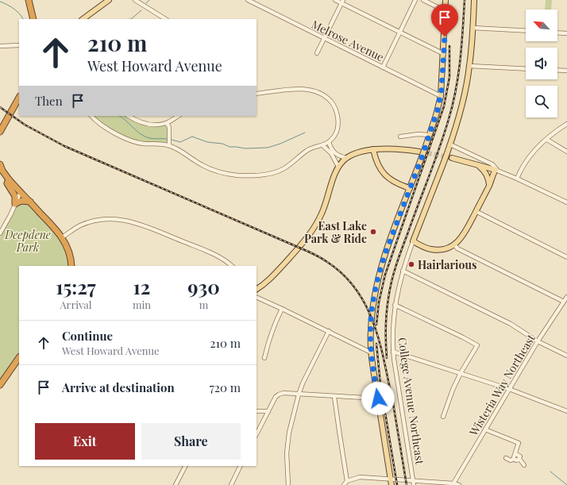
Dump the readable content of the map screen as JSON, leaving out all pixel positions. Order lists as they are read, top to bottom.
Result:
{
  "streets": {
    "main road": ["College Avenue Northeast"],
    "street": ["Melrose Avenue", "Wisteria Way Northeast"]
  },
  "parks": ["Deepdene Park"],
  "places": ["East Lake Park & Ride", "Hairlarious"],
  "north": "top left",
  "page": {
    "turn": ["210 m", "West Howard Avenue"],
    "then": "Then",
    "eta": [
      "15:27",
      "Arrival",
      "12",
      "min",
      "930",
      "m"
    ],
    "list": [
      {
        "name": "Continue",
        "note": "West Howard Avenue",
        "value": "210 m"
      },
      {
        "name": "Arrive at destination",
        "value": "720 m"
      }
    ],
    "buttons": ["Exit", "Share"]
  }
}
